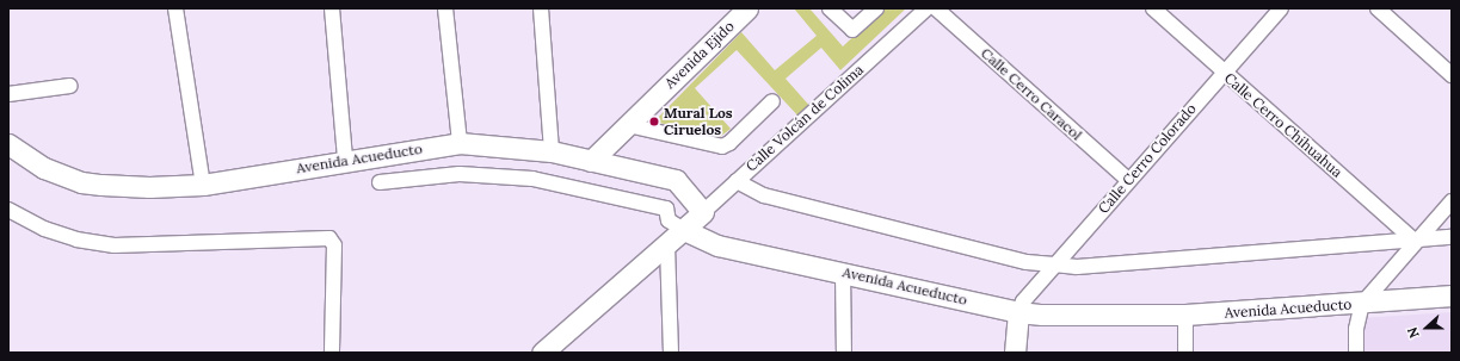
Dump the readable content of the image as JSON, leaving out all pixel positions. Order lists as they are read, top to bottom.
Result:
{
  "streets": {
    "main road": ["Avenida Ejido", "Calle Volcán de Colima", "Avenida Acueducto"],
    "street": ["Calle Cerro Caracol", "Calle Cerro Chihuahua", "Calle Cerro Colorado"]
  },
  "crossings": [
    ["Avenida Ejido", "Avenida Acueducto"],
    ["Calle Cerro Caracol", "Calle Cerro Colorado"],
    ["Calle Volcán de Colima", "Avenida Acueducto"],
    ["Calle Cerro Chihuahua", "Calle Cerro Colorado"],
    ["Avenida Acueducto", "Calle Cerro Colorado"]
  ],
  "places": ["Mural Los Ciruelos"],
  "north": "left"
}
